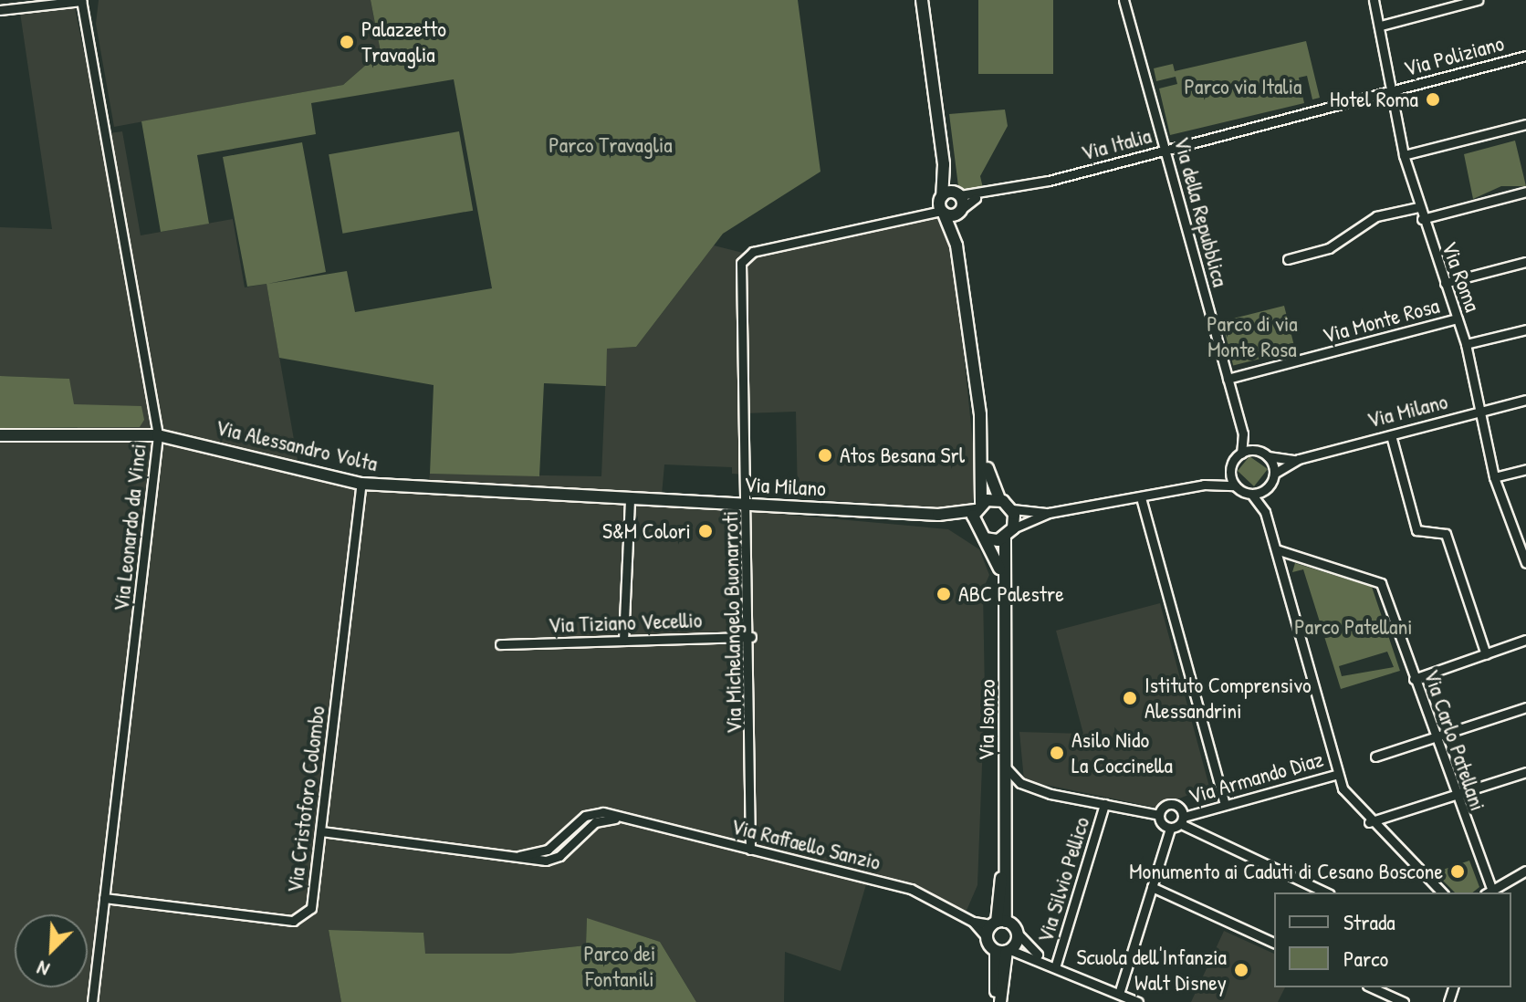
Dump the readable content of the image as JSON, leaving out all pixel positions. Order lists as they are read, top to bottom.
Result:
{
  "streets": {
    "street": [
      "Via Poliziano",
      "Via Italia",
      "Via della Repubblica",
      "Via Roma",
      "Via Monte Rosa",
      "Via Milano",
      "Via Alessandro Volta",
      "Via Leonardo da Vinci",
      "Via Tiziano Vecellio",
      "Via Michelangelo Buonarroti",
      "Via Isonzo",
      "Via Carlo Patellani",
      "Via Armando Diaz",
      "Via Cristoforo Colombo",
      "Via Raffaello Sanzio",
      "Via Silvio Pellico"
    ]
  },
  "crossings": [
    ["Via Poliziano", "Via Italia"],
    ["Via Poliziano", "Via Roma"],
    ["Via Italia", "Via della Repubblica"],
    ["Via Italia", "Via Roma"],
    ["Via della Repubblica", "Via Monte Rosa"],
    ["Via della Repubblica", "Via Milano"],
    ["Via Roma", "Via Monte Rosa"],
    ["Via Roma", "Via Milano"],
    ["Via Milano", "Via Alessandro Volta"],
    ["Via Milano", "Via Michelangelo Buonarroti"],
    ["Via Milano", "Via Isonzo"],
    ["Via Alessandro Volta", "Via Leonardo da Vinci"],
    ["Via Alessandro Volta", "Via Cristoforo Colombo"],
    ["Via Leonardo da Vinci", "Via Cristoforo Colombo"],
    ["Via Tiziano Vecellio", "Via Michelangelo Buonarroti"],
    ["Via Michelangelo Buonarroti", "Via Raffaello Sanzio"],
    ["Via Isonzo", "Via Raffaello Sanzio"],
    ["Via Cristoforo Colombo", "Via Raffaello Sanzio"]
  ],
  "parks": [
    "Parco via Italia",
    "Parco Travaglia",
    "Parco di via Monte Rosa",
    "Parco Patellani",
    "Parco dei Fontanili"
  ],
  "places": [
    "Palazzetto Travaglia",
    "Hotel Roma",
    "Atos Besana Srl",
    "S&M Colori",
    "ABC Palestre",
    "Istituto Comprensivo Alessandrini",
    "Asilo Nido La Coccinella",
    "Monumento ai Caduti di Cesano Boscone",
    "Scuola dell'Infanzia Walt Disney"
  ],
  "legend": ["Strada", "Parco"],
  "north": "bottom left"
}
